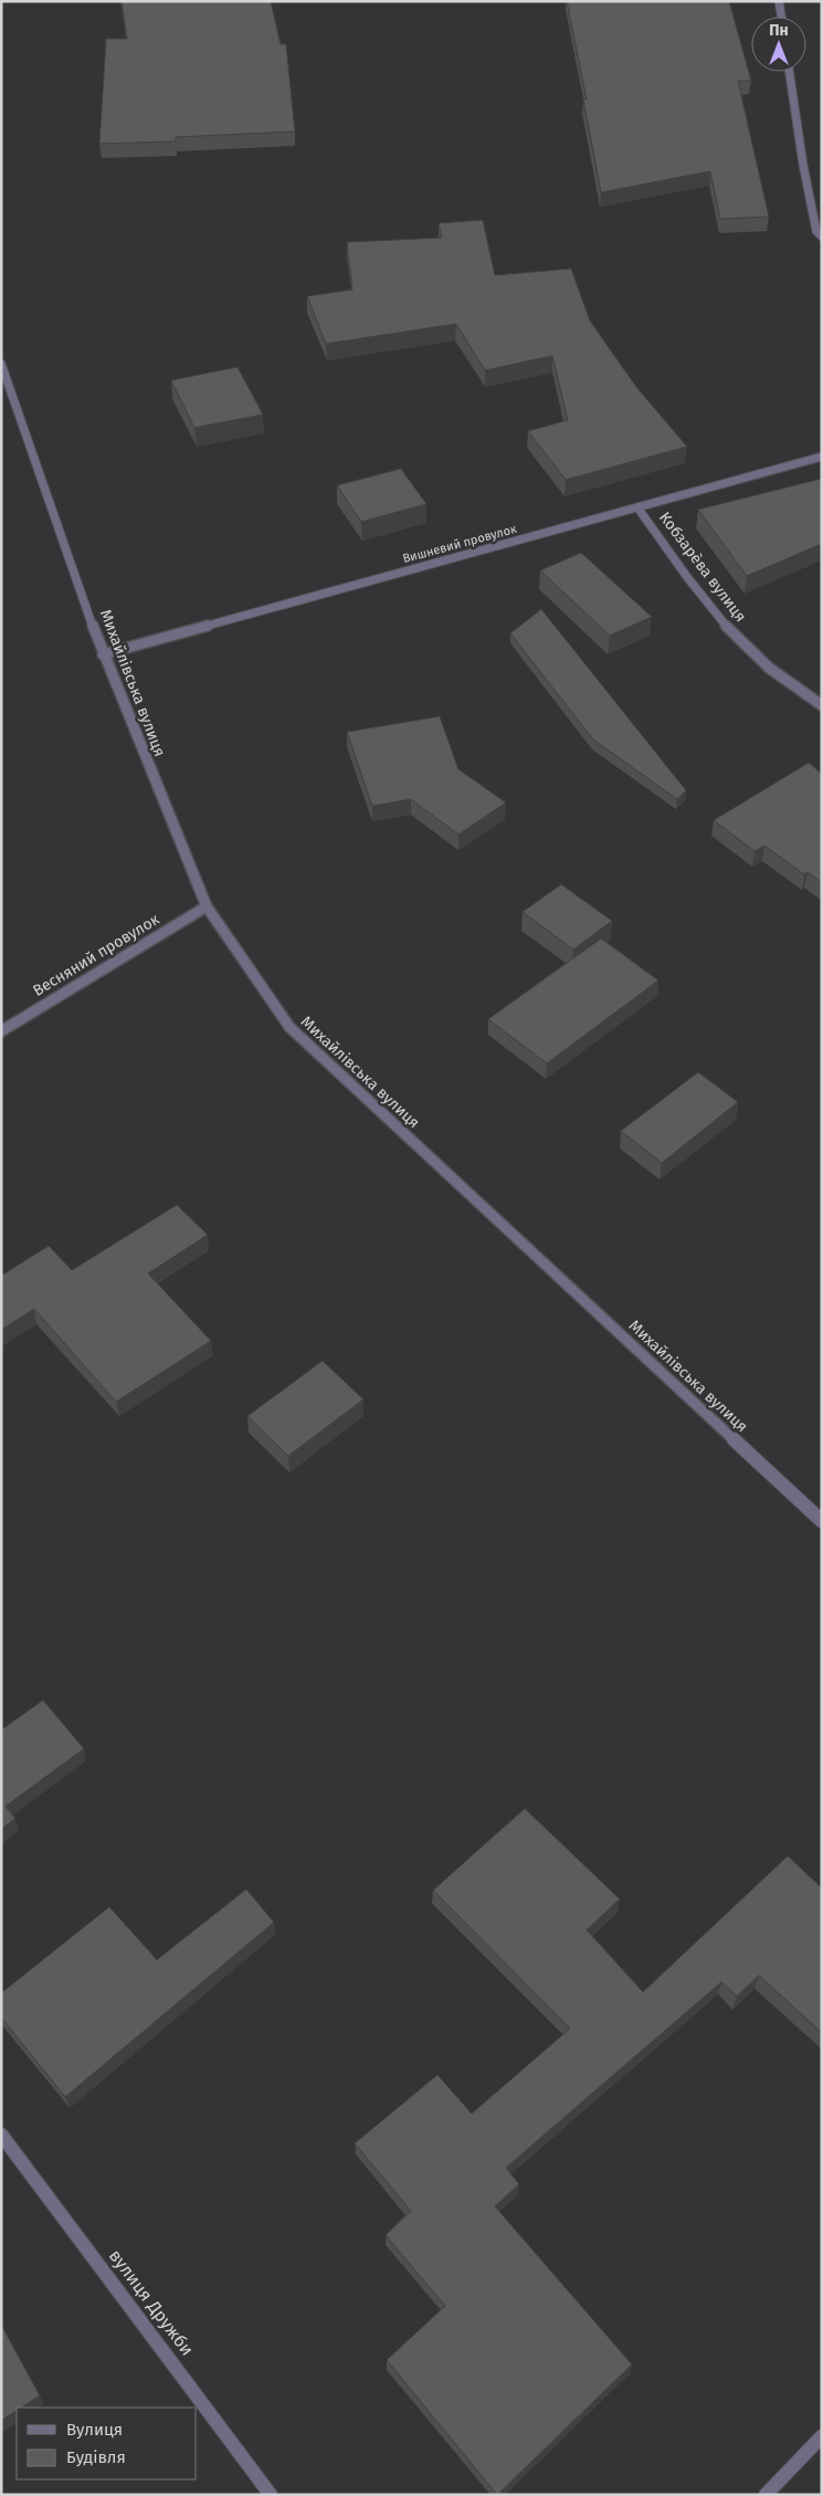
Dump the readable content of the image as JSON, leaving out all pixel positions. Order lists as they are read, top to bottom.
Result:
{
  "streets": {
    "street": [
      "Вишневий провулок",
      "Кобзарèва вулиця",
      "Михайлівська вулиця",
      "Весняний провулок",
      "вулиця Дружби"
    ]
  },
  "crossings": [
    ["Вишневий провулок", "Кобзарèва вулиця"],
    ["Вишневий провулок", "Михайлівська вулиця"],
    ["Михайлівська вулиця", "Весняний провулок"]
  ],
  "legend": ["Вулиця", "Будівля"],
  "north": "top"
}
